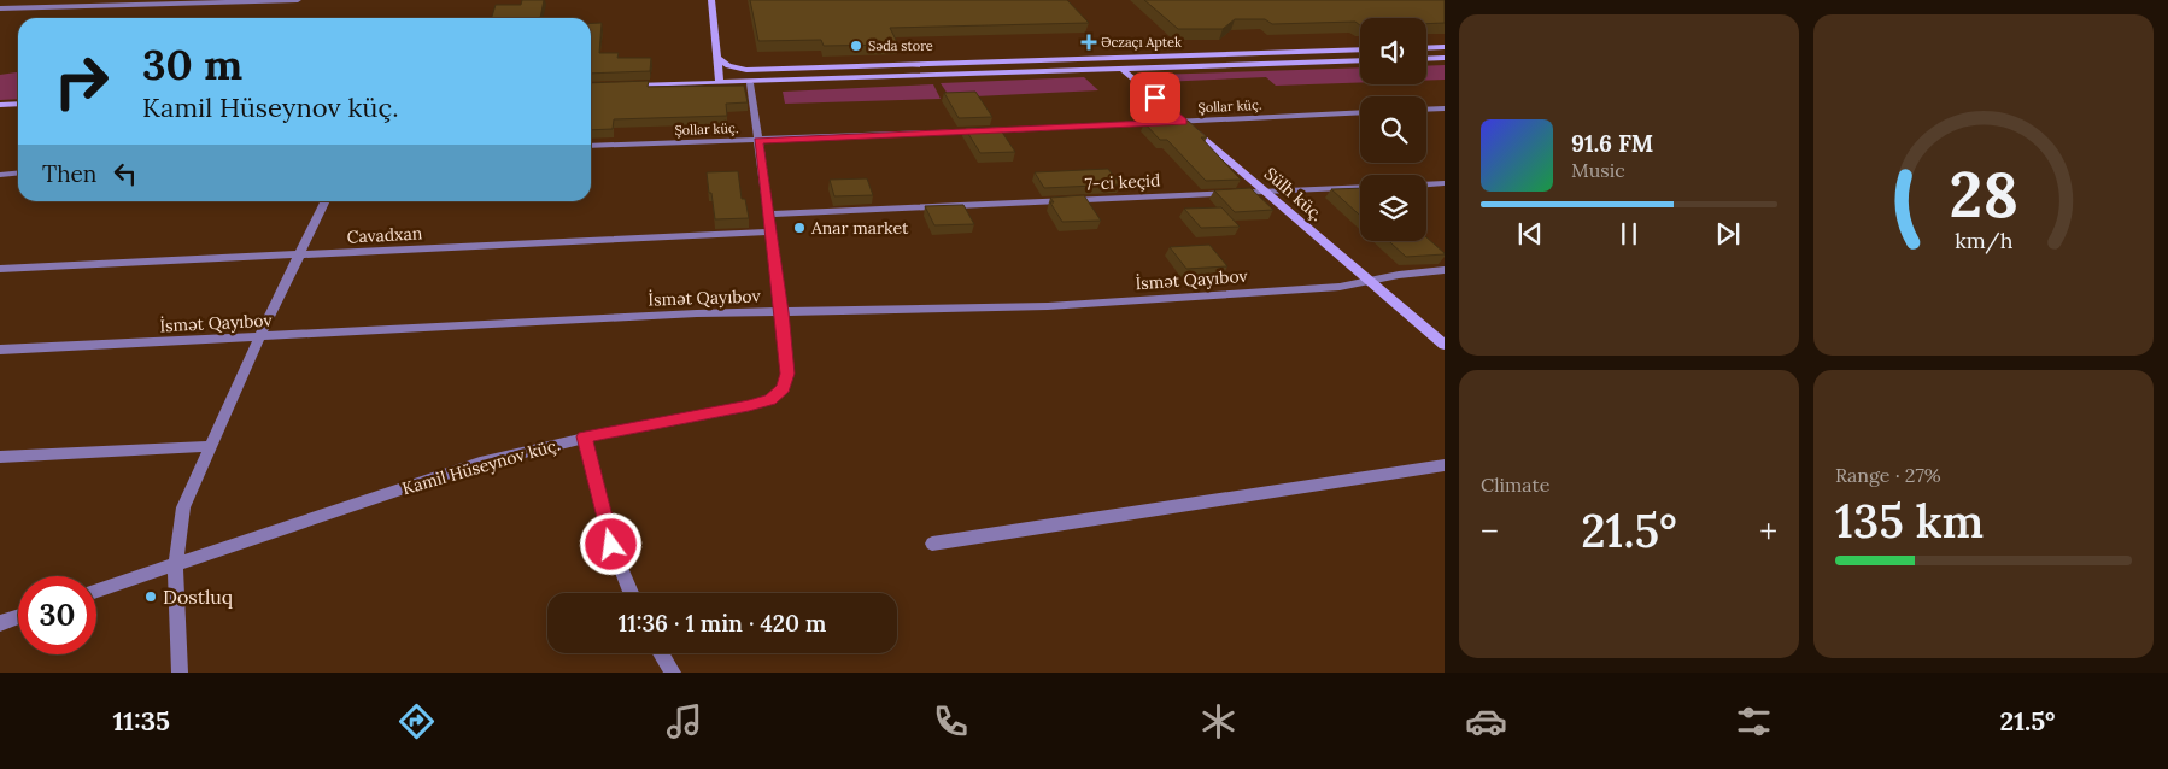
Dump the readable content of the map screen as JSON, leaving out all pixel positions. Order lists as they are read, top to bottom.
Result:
{
  "streets": {
    "street": [
      "Şollar küç.",
      "7-ci keçid",
      "Sülh küç.",
      "Cavadxan",
      "İsmət Qayıbov",
      "Kamil Hüseynov küç."
    ]
  },
  "crossings": [
    ["Şollar küç.", "Sülh küç."],
    ["Şollar küç.", "Kamil Hüseynov küç."],
    ["7-ci keçid", "Sülh küç."],
    ["7-ci keçid", "Kamil Hüseynov küç."],
    ["Sülh küç.", "İsmət Qayıbov"],
    ["Cavadxan", "Kamil Hüseynov küç."],
    ["İsmət Qayıbov", "Kamil Hüseynov küç."]
  ],
  "places": {
    "health": ["Əczaçı Aptek"],
    "other": ["Səda store", "Anar market", "Dostluq"]
  },
  "page": {
    "turn": ["30 m", "Kamil Hüseynov küç."],
    "song": ["91.6 FM", "Music"],
    "then": "Then",
    "tile": [
      "Climate",
      ["Range · 27%", "135 km"]
    ],
    "heat": ["−", "21.5°", "+"],
    "limit": "30",
    "trip": "11:36 · 1 min · 420 m",
    "tabs": ["11:35", "21.5°"],
    "gauge": ["28", "km/h"]
  }
}
